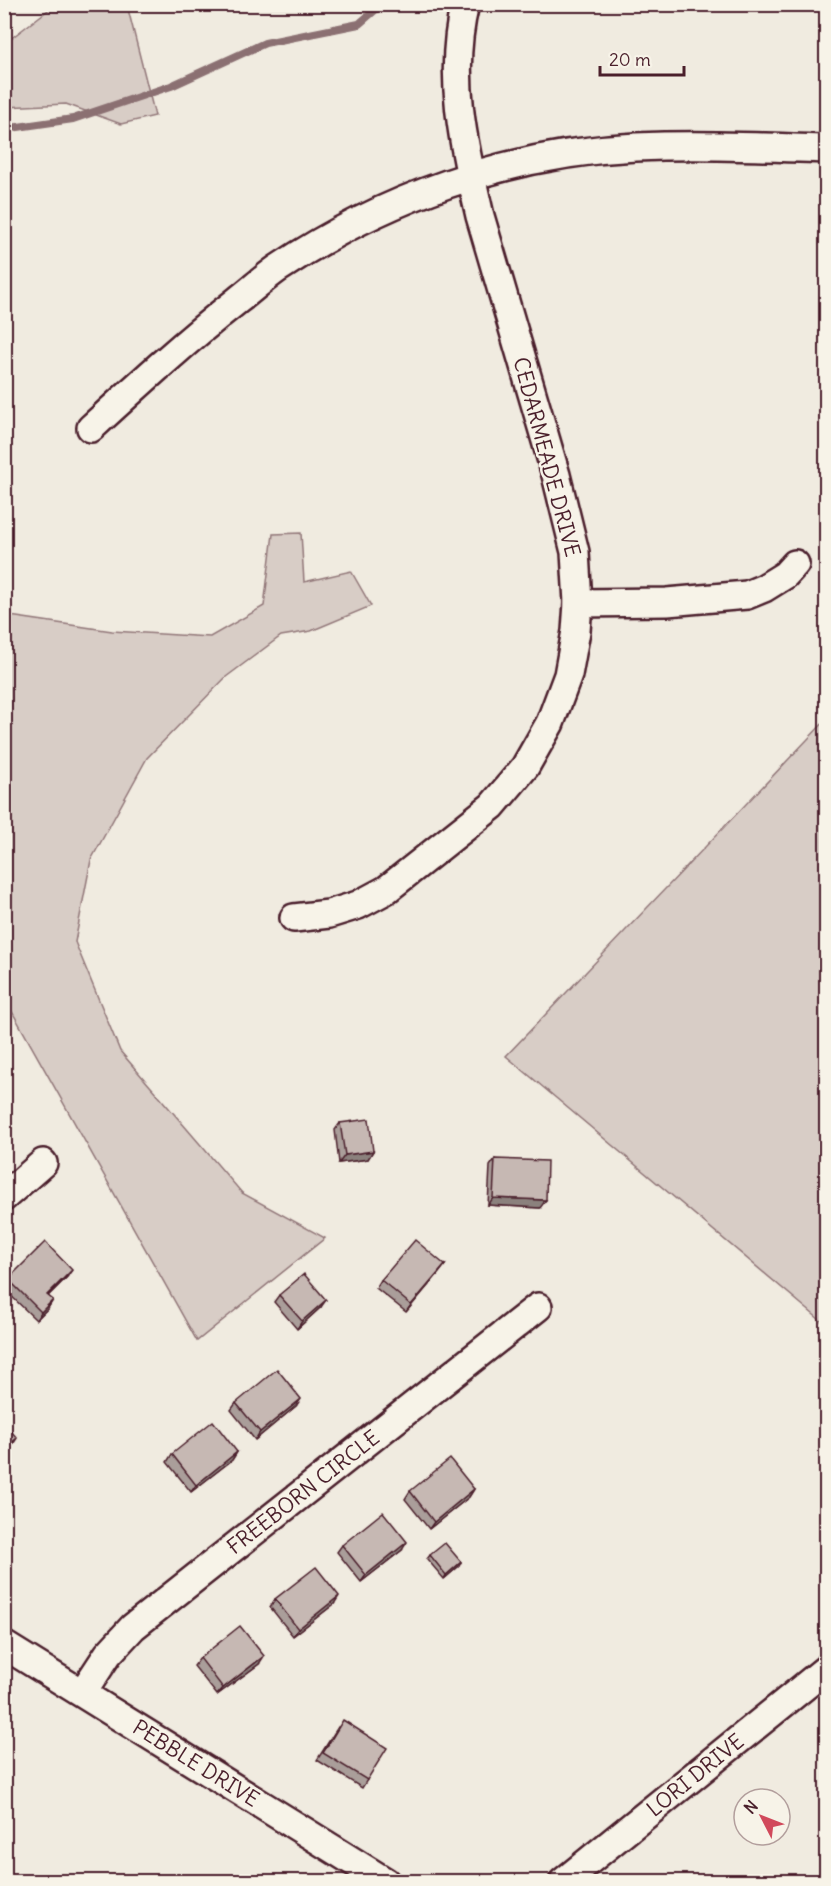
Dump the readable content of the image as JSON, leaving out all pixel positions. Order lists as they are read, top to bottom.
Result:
{
  "streets": {
    "street": [
      "CEDARMEADE DRIVE",
      "FREEBORN CIRCLE",
      "PEBBLE DRIVE",
      "LORI DRIVE"
    ]
  },
  "crossings": [
    ["FREEBORN CIRCLE", "PEBBLE DRIVE"]
  ],
  "scale_bar": "20 m",
  "north": "top left"
}
